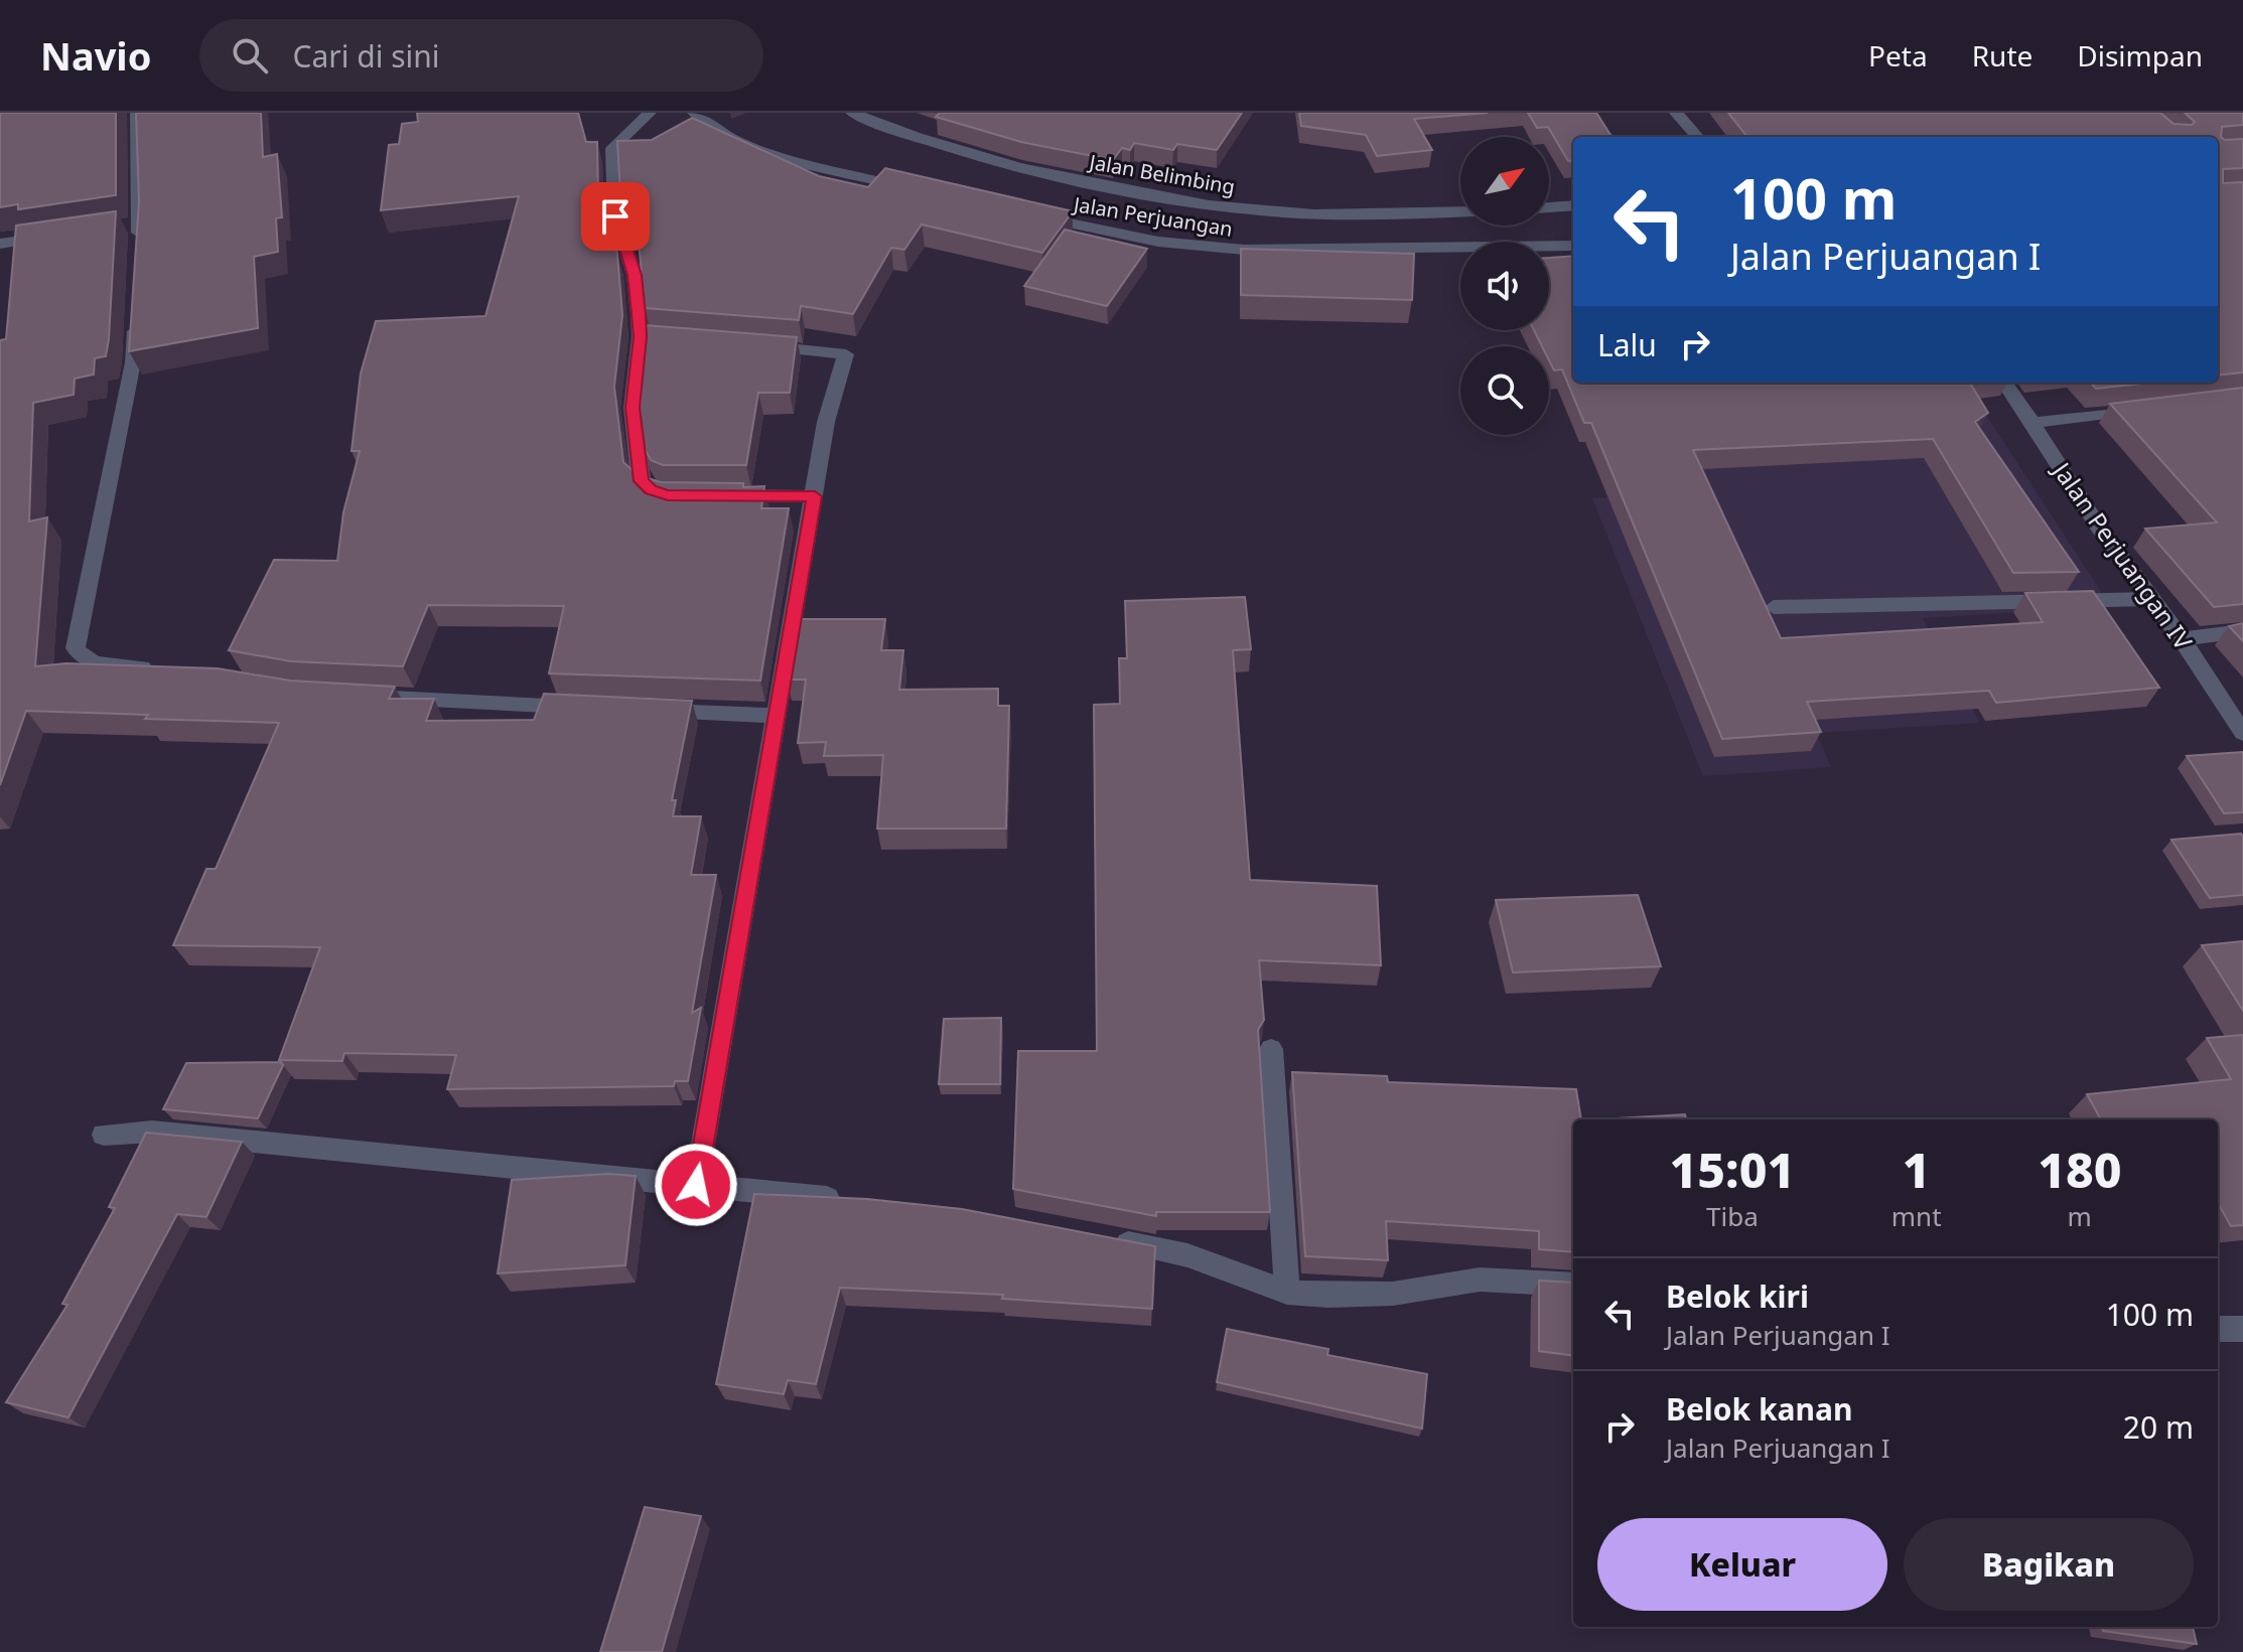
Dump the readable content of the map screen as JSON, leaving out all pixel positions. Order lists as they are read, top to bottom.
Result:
{
  "streets": {
    "street": ["Jalan Belimbing", "Jalan Perjuangan", "Jalan Perjuangan IV"]
  },
  "north": "top right",
  "page": {
    "header": "Navio",
    "search": "Cari di sini",
    "nav": ["Peta", "Rute", "Disimpan"],
    "turn": ["100 m", "Jalan Perjuangan I"],
    "then": "Lalu",
    "eta": [
      "15:01",
      "Tiba",
      "1",
      "mnt",
      "180",
      "m"
    ],
    "list": [
      {
        "name": "Belok kiri",
        "note": "Jalan Perjuangan I",
        "value": "100 m"
      },
      {
        "name": "Belok kanan",
        "note": "Jalan Perjuangan I",
        "value": "20 m"
      }
    ],
    "buttons": ["Keluar", "Bagikan"]
  }
}
